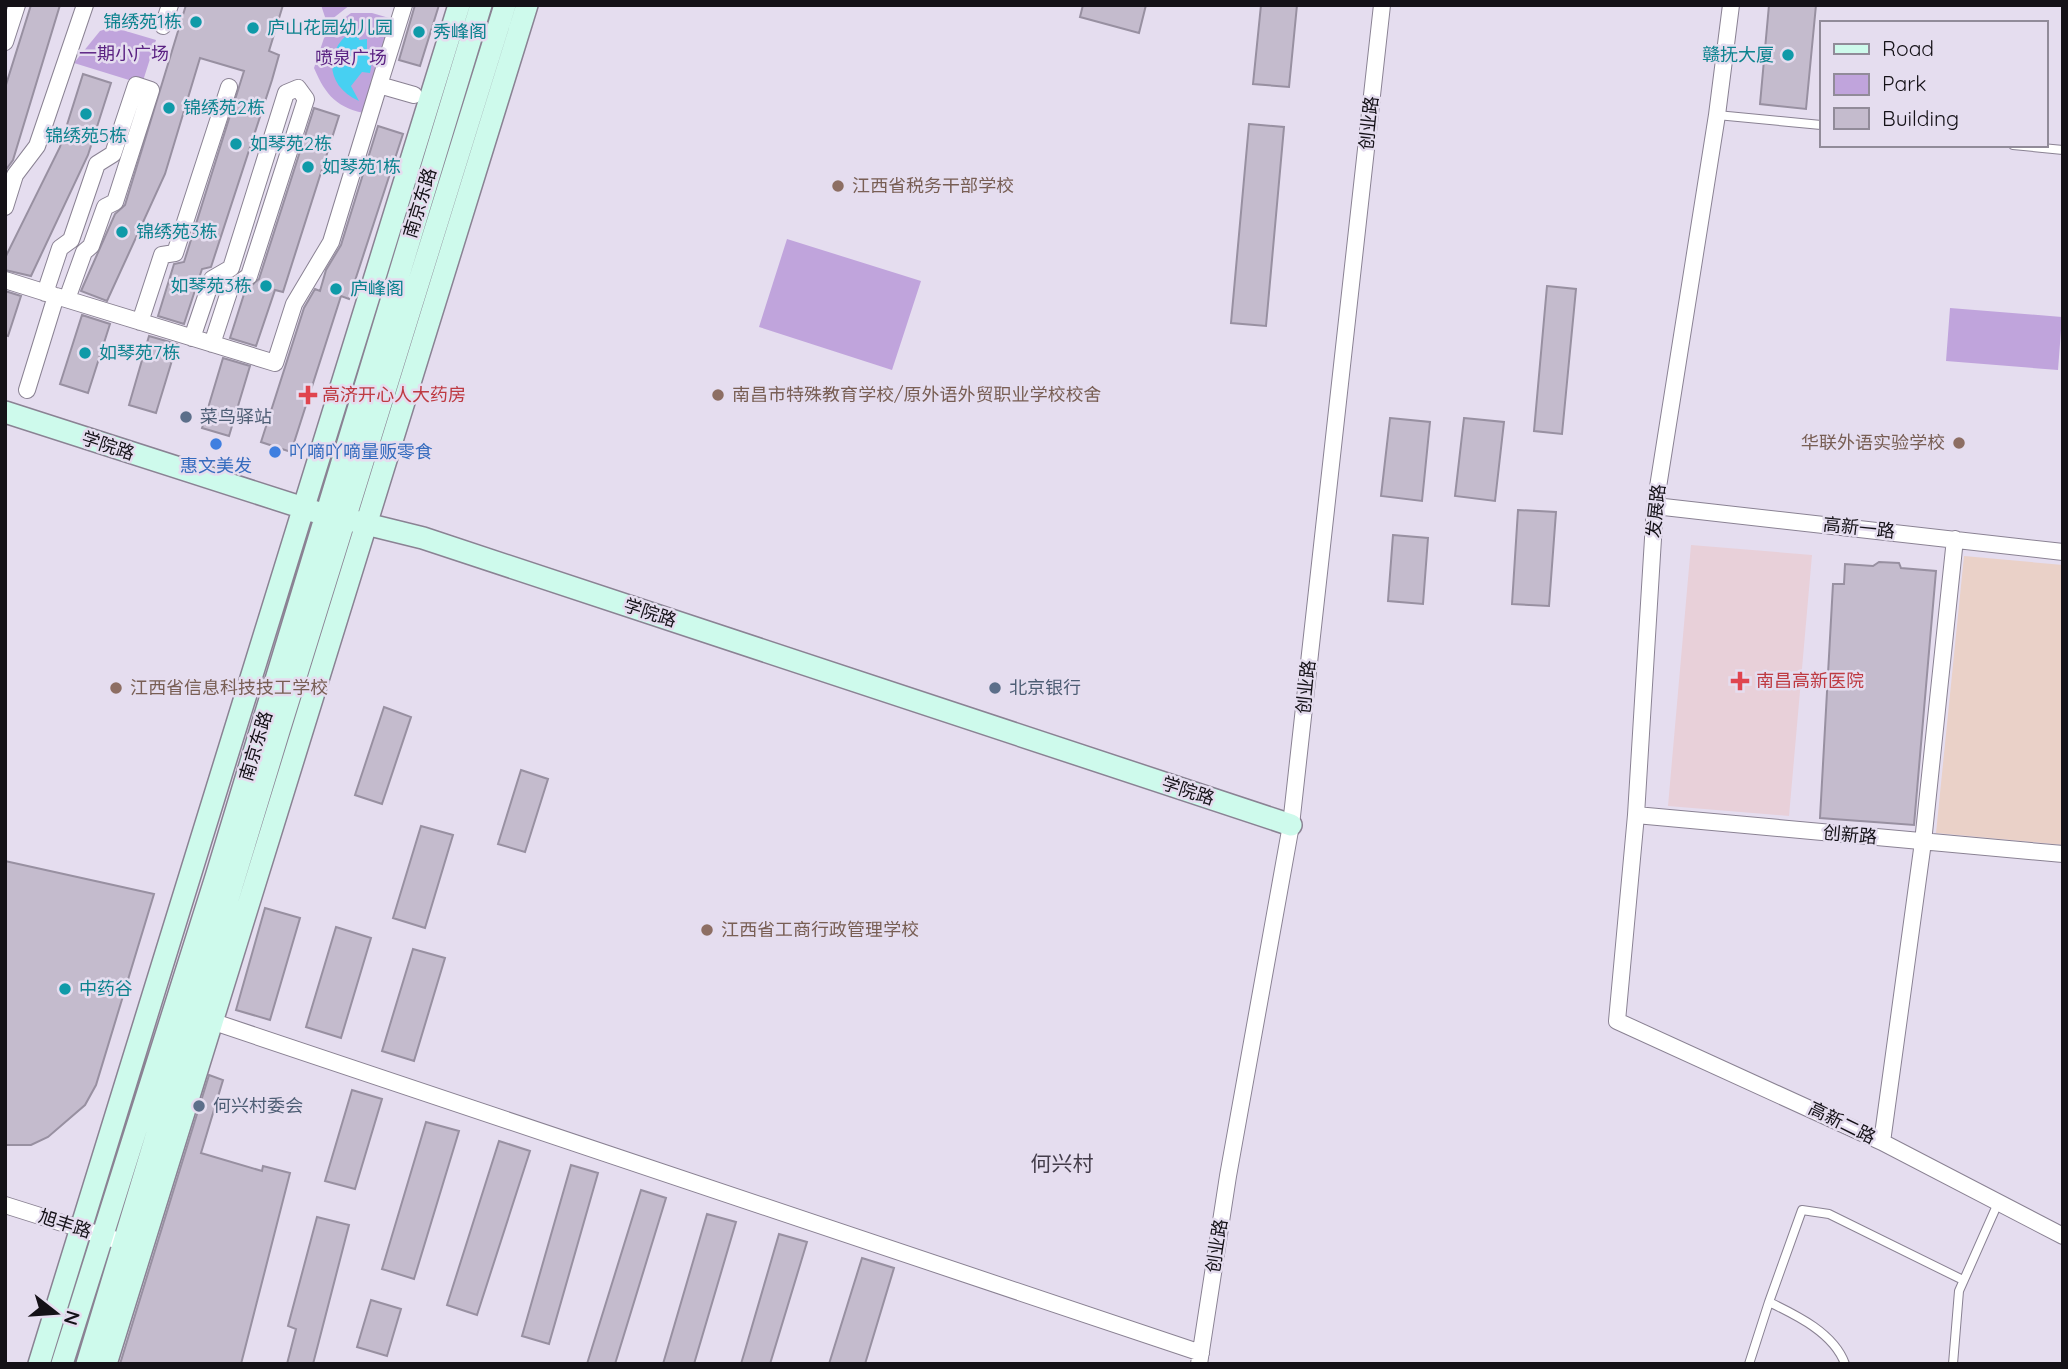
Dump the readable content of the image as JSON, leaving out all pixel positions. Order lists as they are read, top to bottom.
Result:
{
  "streets": {
    "street": [
      "创业路",
      "南京东路",
      "学院路",
      "发展路",
      "高新一路",
      "创新路",
      "高新二路",
      "旭丰路"
    ]
  },
  "crossings": [
    ["创业路", "学院路"],
    ["南京东路", "学院路"],
    ["南京东路", "旭丰路"],
    ["发展路", "高新一路"],
    ["发展路", "创新路"],
    ["发展路", "高新二路"]
  ],
  "districts": ["何兴村"],
  "parks": ["一期小广场", "喷泉广场"],
  "places": {
    "other": [
      "锦绣苑1栋",
      "庐山花园幼儿园",
      "秀峰阁",
      "赣抚大厦",
      "锦绣苑2栋",
      "锦绣苑5栋",
      "如琴苑2栋",
      "如琴苑1栋",
      "江西省税务干部学校",
      "锦绣苑3栋",
      "如琴苑3栋",
      "庐峰阁",
      "如琴苑7栋",
      "南昌市特殊教育学校/原外语外贸职业学校校舍",
      "菜鸟驿站",
      "华联外语实验学校",
      "惠文美发",
      "吖嘀吖嘀量贩零食",
      "江西省信息科技技工学校",
      "北京银行",
      "江西省工商行政管理学校",
      "中药谷",
      "何兴村委会"
    ],
    "health": ["高济开心人大药房", "南昌高新医院"]
  },
  "legend": ["Road", "Park", "Building"],
  "north": "right"
}
